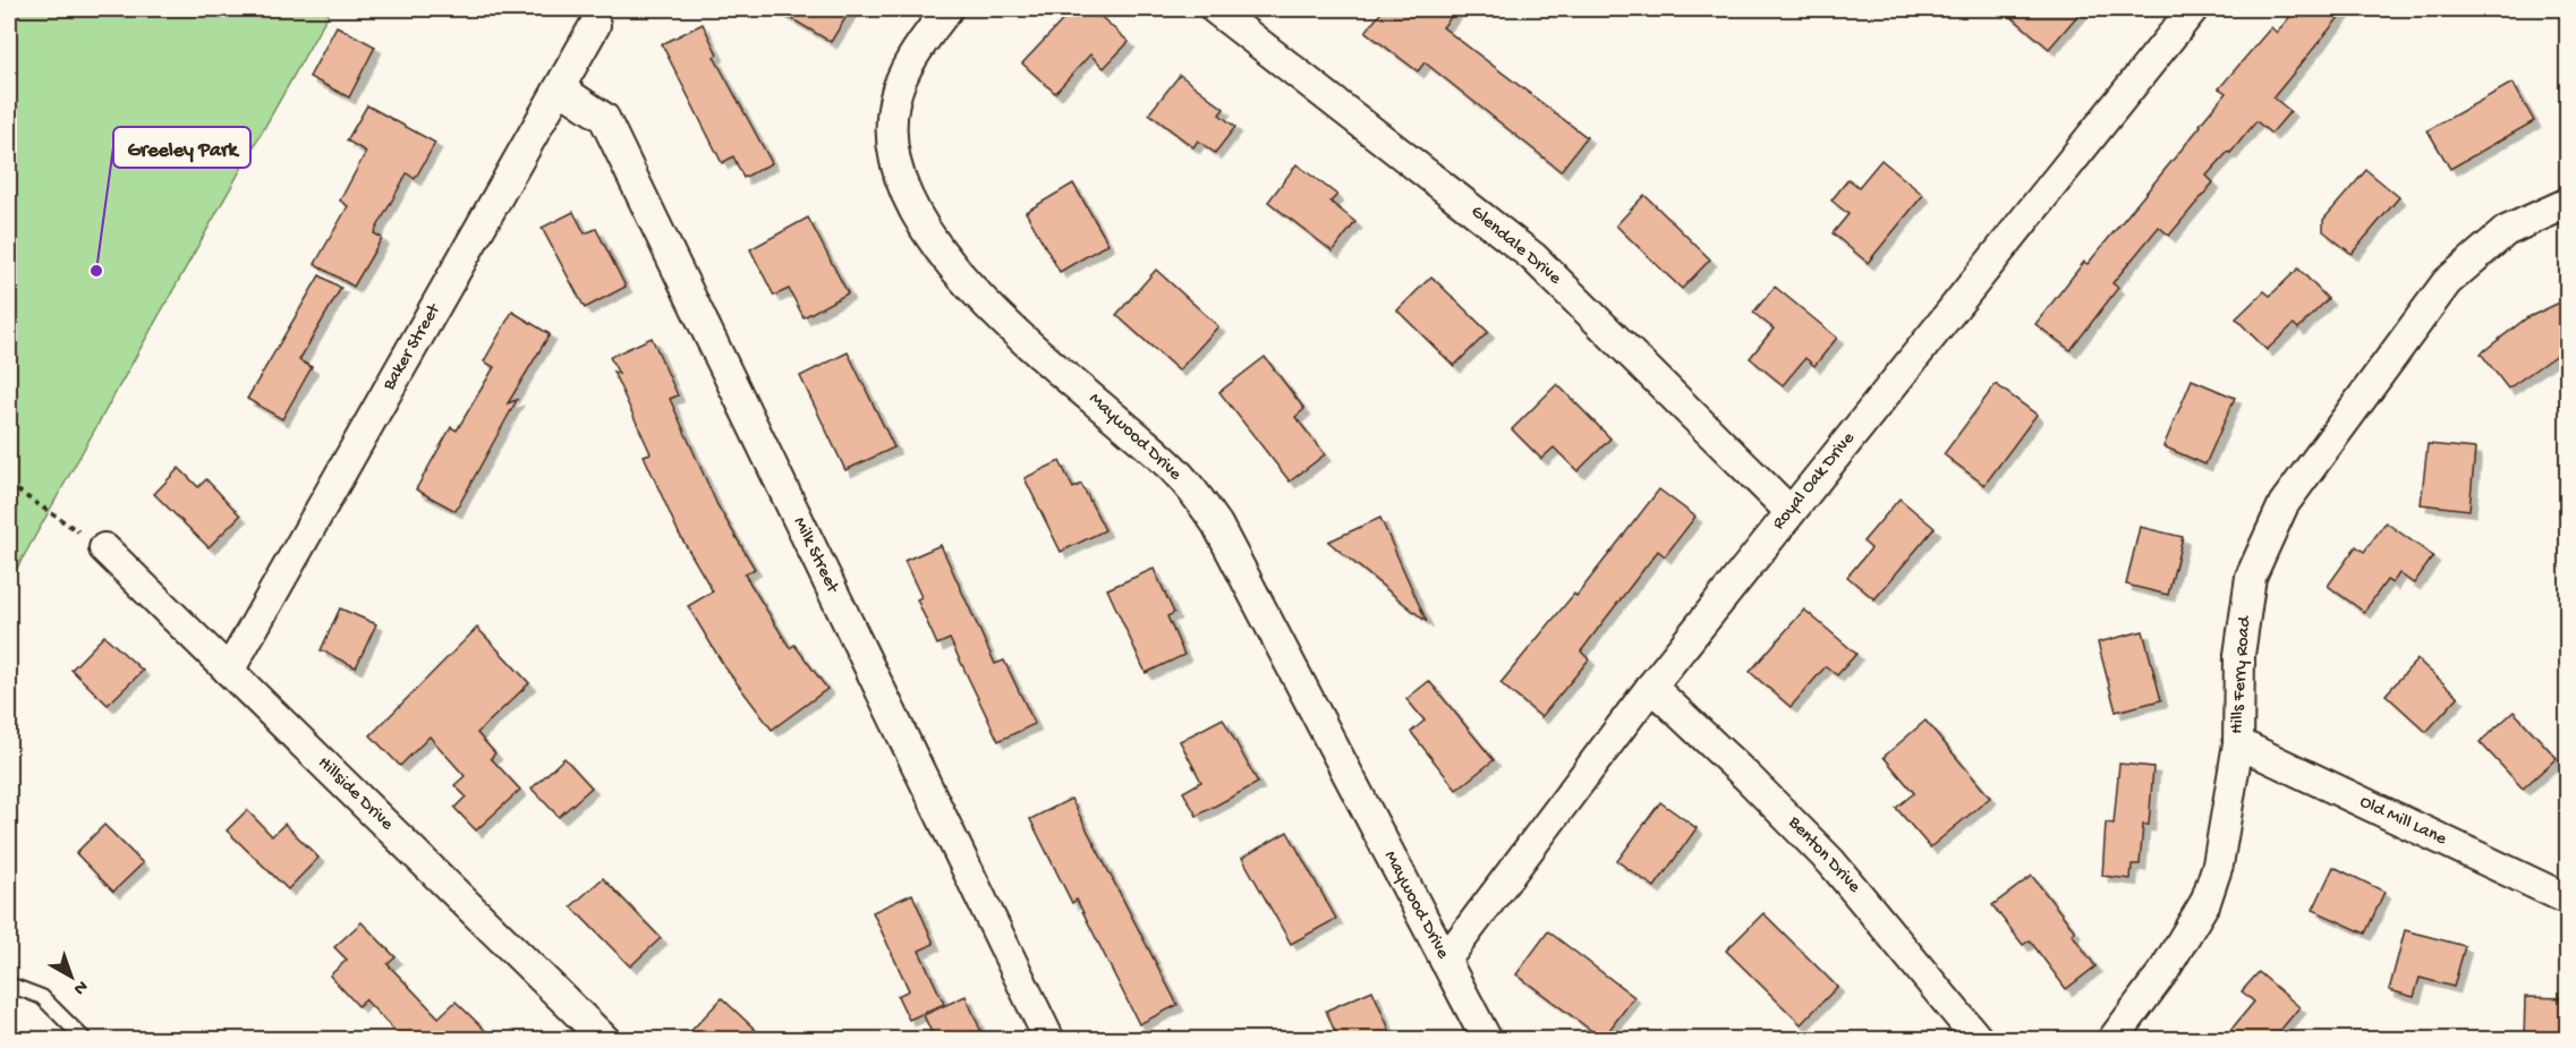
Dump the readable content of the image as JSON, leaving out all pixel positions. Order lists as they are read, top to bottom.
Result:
{
  "streets": {
    "street": [
      "Glendale Drive",
      "Baker Street",
      "Maywood Drive",
      "Royal Oak Drive",
      "Milk Street",
      "Hills Ferry Road",
      "Hillside Drive",
      "Old Mill Lane",
      "Benton Drive"
    ]
  },
  "crossings": [
    ["Glendale Drive", "Royal Oak Drive"],
    ["Baker Street", "Milk Street"],
    ["Baker Street", "Hillside Drive"],
    ["Maywood Drive", "Royal Oak Drive"],
    ["Royal Oak Drive", "Benton Drive"],
    ["Hills Ferry Road", "Old Mill Lane"]
  ],
  "places": ["Greeley Park"],
  "north": "bottom right"
}
